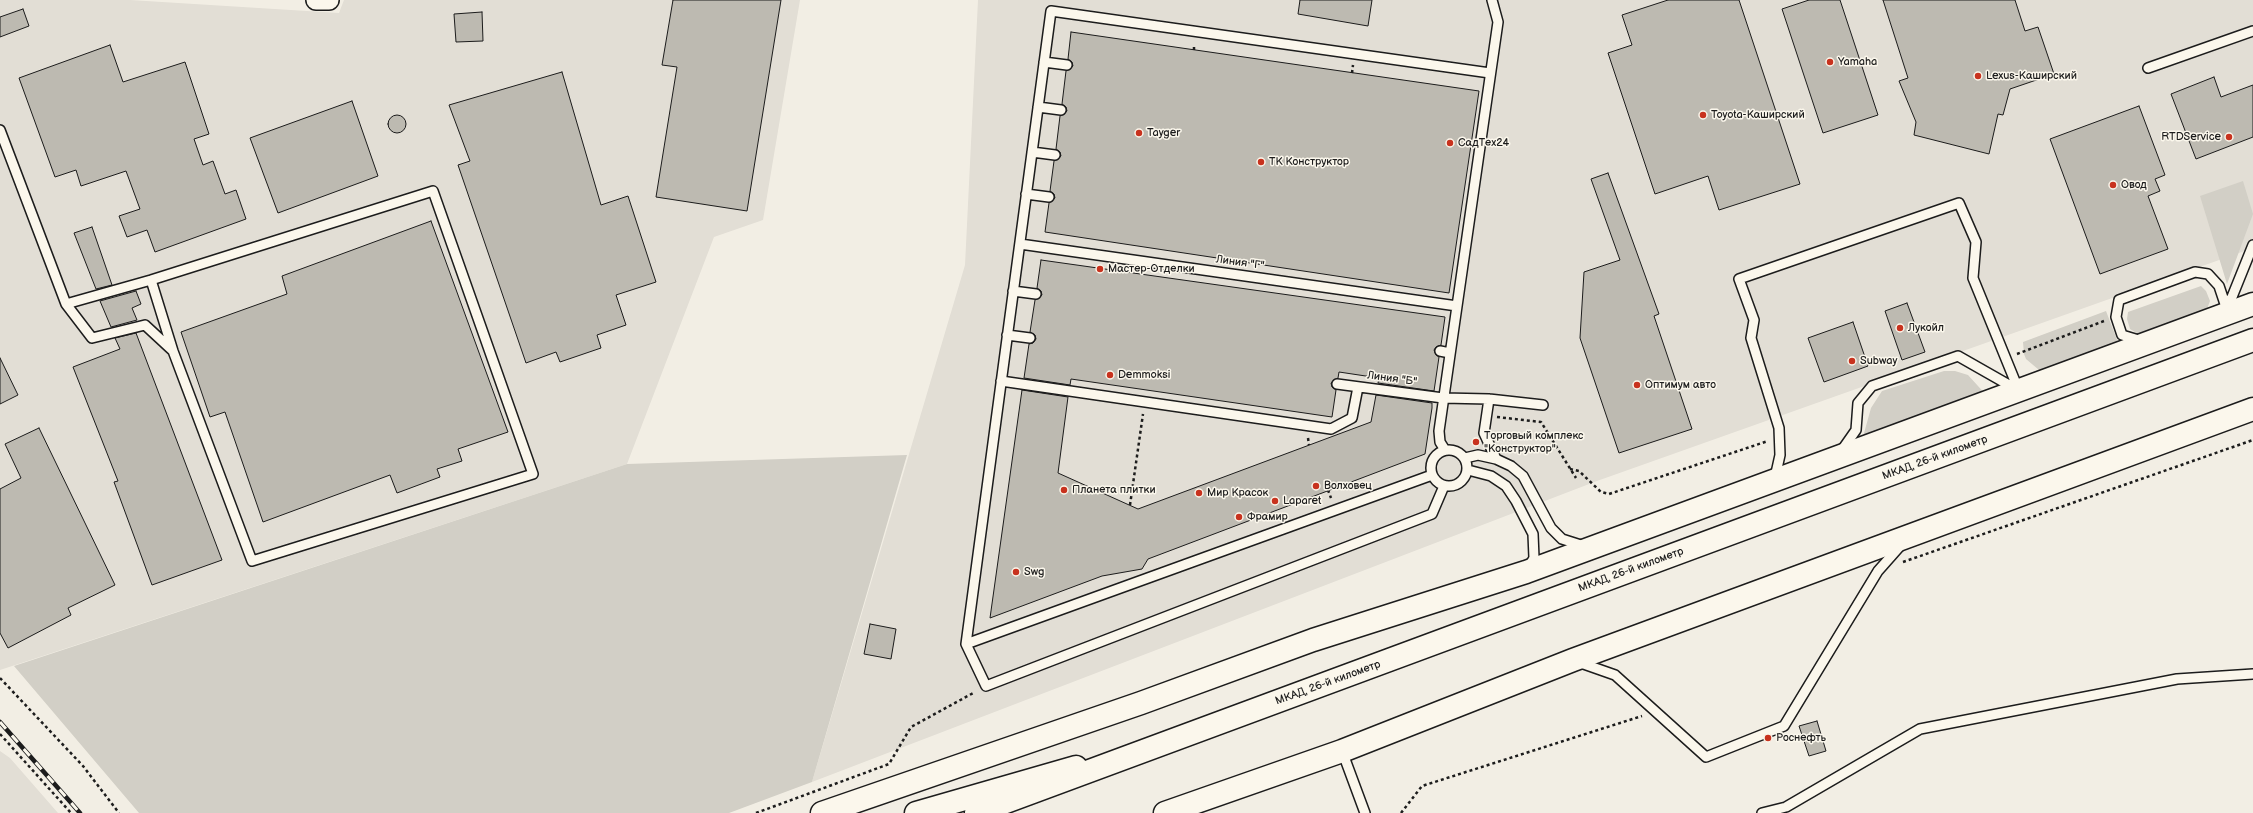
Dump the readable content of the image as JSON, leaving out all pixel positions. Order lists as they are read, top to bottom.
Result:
{
  "streets": {
    "main road": ["МКАД, 26-й километр"],
    "lane": ["Линия \"Г\"", "Линия \"Б\""]
  },
  "places": [
    "Yamaha",
    "Lexus-Каширский",
    "Toyota-Каширский",
    "Tayger",
    "RTDService",
    "СадТех24",
    "ТК Конструктор",
    "Овод",
    "Мастер-Отделки",
    "Лукойл",
    "Subway",
    "Demmoksi",
    "Оптимум авто",
    "Торговый комплекс \"Конструктор\"",
    "Волховец",
    "Планета плитки",
    "Мир Красок",
    "Laparet",
    "Фрамир",
    "Swg",
    "Роснефть"
  ]
}
